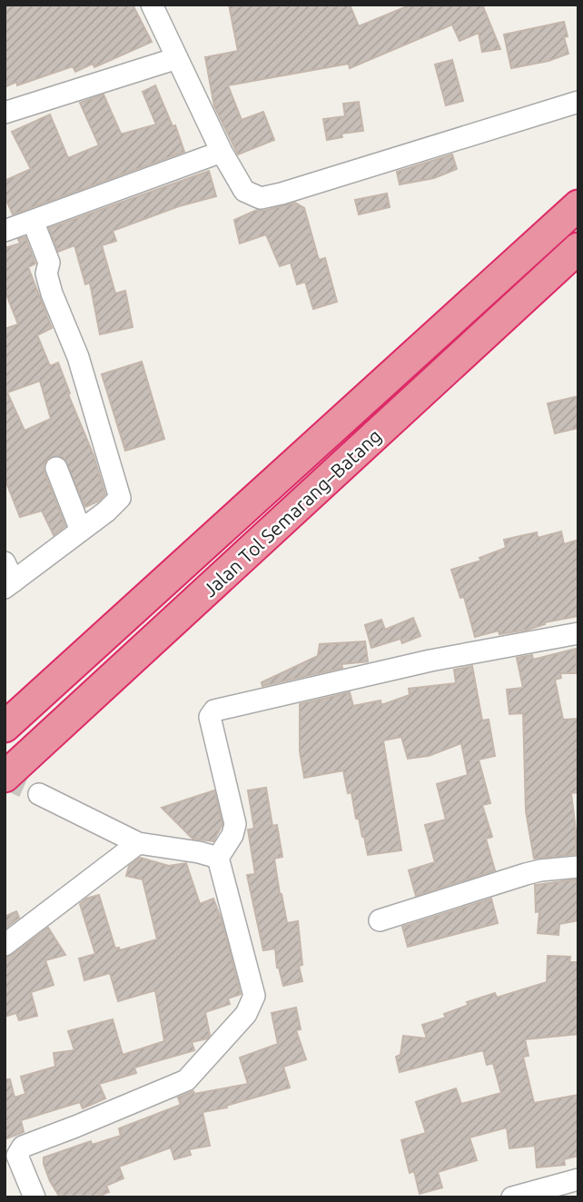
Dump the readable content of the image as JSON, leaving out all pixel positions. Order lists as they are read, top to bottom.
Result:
{
  "streets": {
    "highway": ["Jalan Tol Semarang–Batang"]
  }
}
